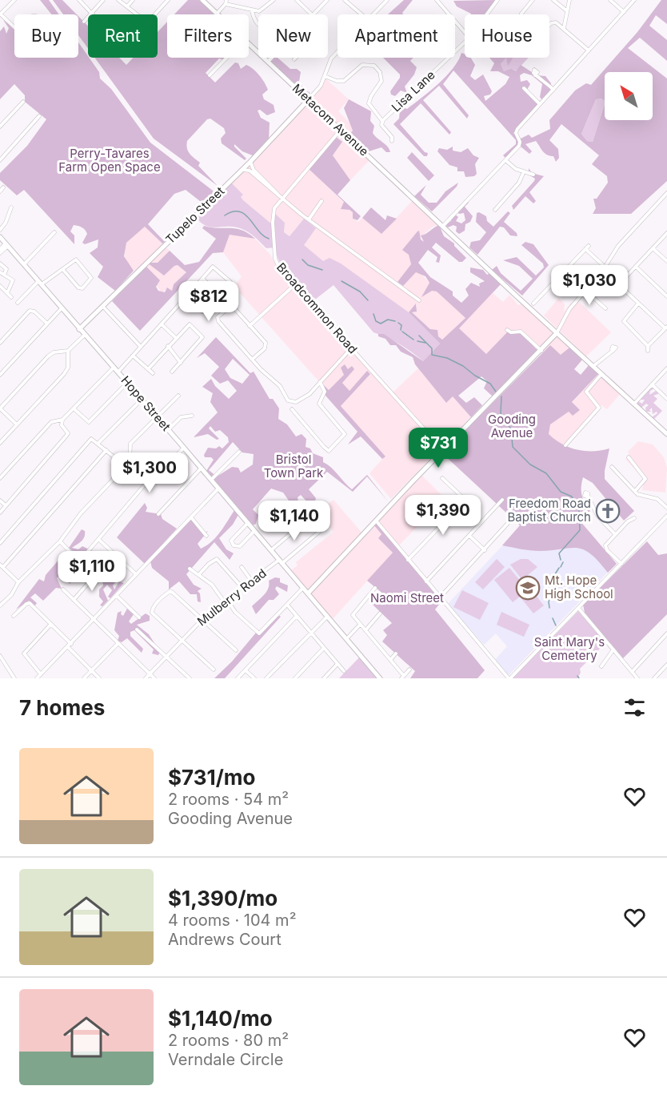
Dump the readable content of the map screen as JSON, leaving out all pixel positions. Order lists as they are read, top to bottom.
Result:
{
  "streets": {
    "main road": ["Metacom Avenue", "Tupelo Street", "Hope Street"],
    "street": ["Lisa Lane", "Broadcommon Road", "Mulberry Road"]
  },
  "crossings": [
    ["Metacom Avenue", "Tupelo Street"],
    ["Metacom Avenue", "Broadcommon Road"],
    ["Tupelo Street", "Hope Street"],
    ["Hope Street", "Mulberry Road"]
  ],
  "parks": [
    "Perry-Tavares Farm Open Space",
    "Gooding Avenue",
    "Bristol Town Park",
    "Naomi Street",
    "Saint Mary's Cemetery"
  ],
  "places": {
    "church": ["Freedom Road Baptist Church"],
    "school or university": ["Mt. Hope High School"]
  },
  "north": "top left",
  "page": {
    "chip": [
      "Buy",
      "Rent",
      "Filters",
      "New",
      "Apartment",
      "House"
    ],
    "price": [
      "$1,030",
      "$812",
      "$731",
      "$1,300",
      "$1,390",
      "$1,140",
      "$1,110"
    ],
    "heading": "7 homes",
    "list": [
      {
        "name": "$731/mo",
        "note": "2 rooms · 54 m² · Gooding Avenue"
      },
      {
        "name": "$1,390/mo",
        "note": "4 rooms · 104 m² · Andrews Court"
      },
      {
        "name": "$1,140/mo",
        "note": "2 rooms · 80 m² · Verndale Circle"
      }
    ]
  }
}
